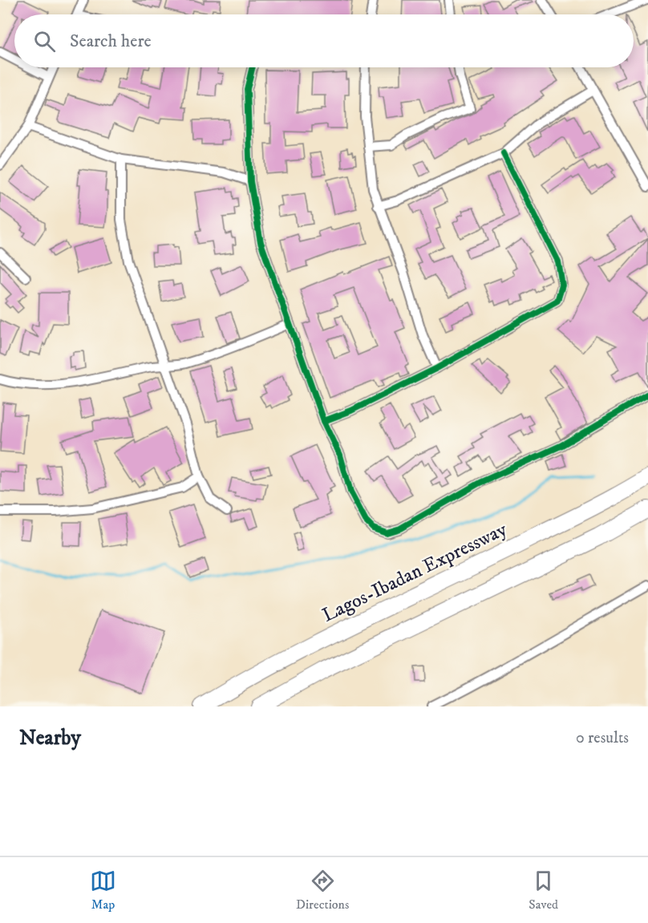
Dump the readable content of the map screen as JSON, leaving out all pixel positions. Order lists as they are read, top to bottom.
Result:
{
  "streets": {
    "highway": ["Lagos-Ibadan Expressway"]
  },
  "page": {
    "search": "Search here",
    "heading": ["Nearby", "0 results"],
    "nav": ["Map", "Directions", "Saved"]
  }
}
